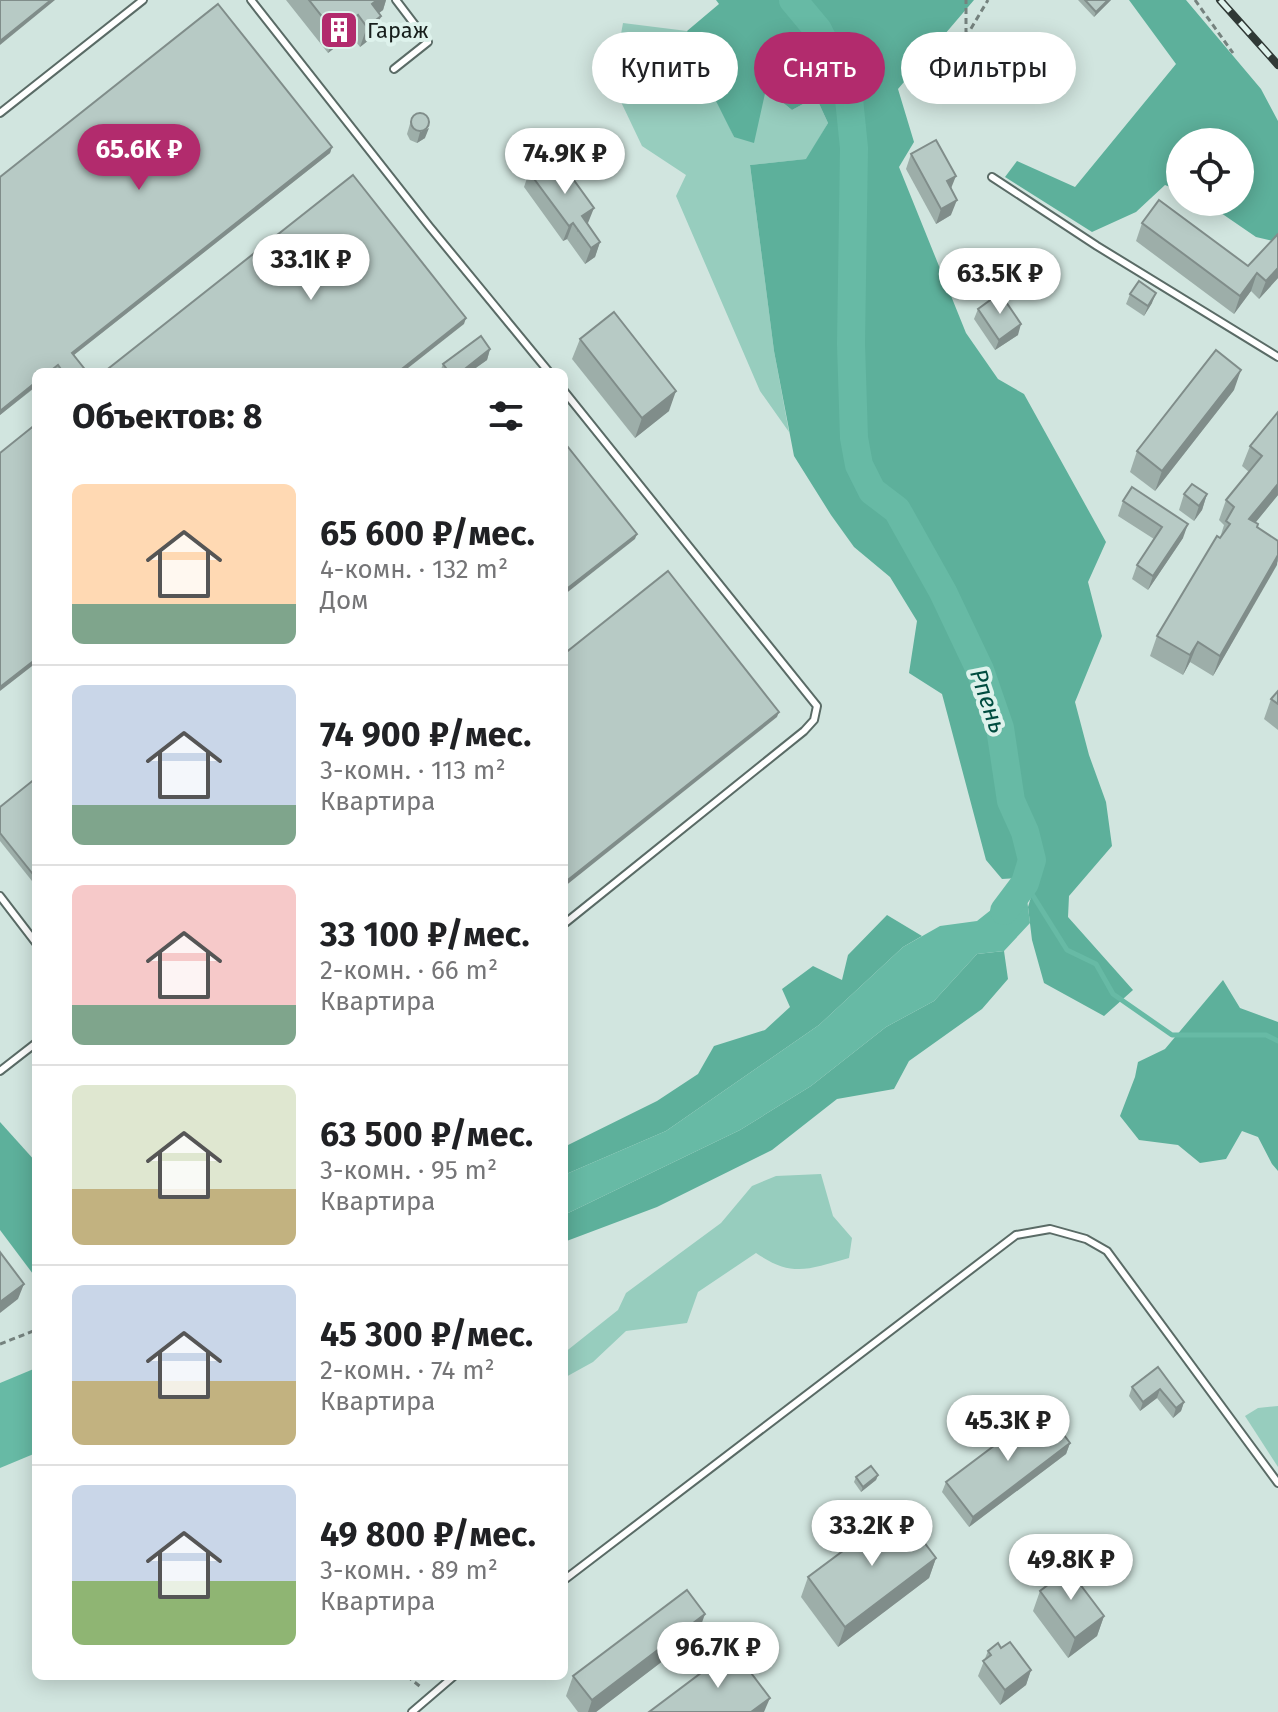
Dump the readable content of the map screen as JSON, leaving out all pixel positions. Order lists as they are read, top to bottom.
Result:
{
  "water": ["Рпень"],
  "places": {
    "building": ["Гараж"]
  },
  "page": {
    "chip": ["Купить", "Снять", "Фильтры"],
    "price": [
      "65.6K ₽",
      "74.9K ₽",
      "33.1K ₽",
      "63.5K ₽",
      "45.3K ₽",
      "33.2K ₽",
      "49.8K ₽",
      "96.7K ₽"
    ],
    "heading": "Объектов: 8",
    "list": [
      {
        "name": "65 600 ₽/мес.",
        "note": "4-комн. · 132 m² · Дом"
      },
      {
        "name": "74 900 ₽/мес.",
        "note": "3-комн. · 113 m² · Квартира"
      },
      {
        "name": "33 100 ₽/мес.",
        "note": "2-комн. · 66 m² · Квартира"
      },
      {
        "name": "63 500 ₽/мес.",
        "note": "3-комн. · 95 m² · Квартира"
      },
      {
        "name": "45 300 ₽/мес.",
        "note": "2-комн. · 74 m² · Квартира"
      },
      {
        "name": "49 800 ₽/мес.",
        "note": "3-комн. · 89 m² · Квартира"
      }
    ]
  }
}
